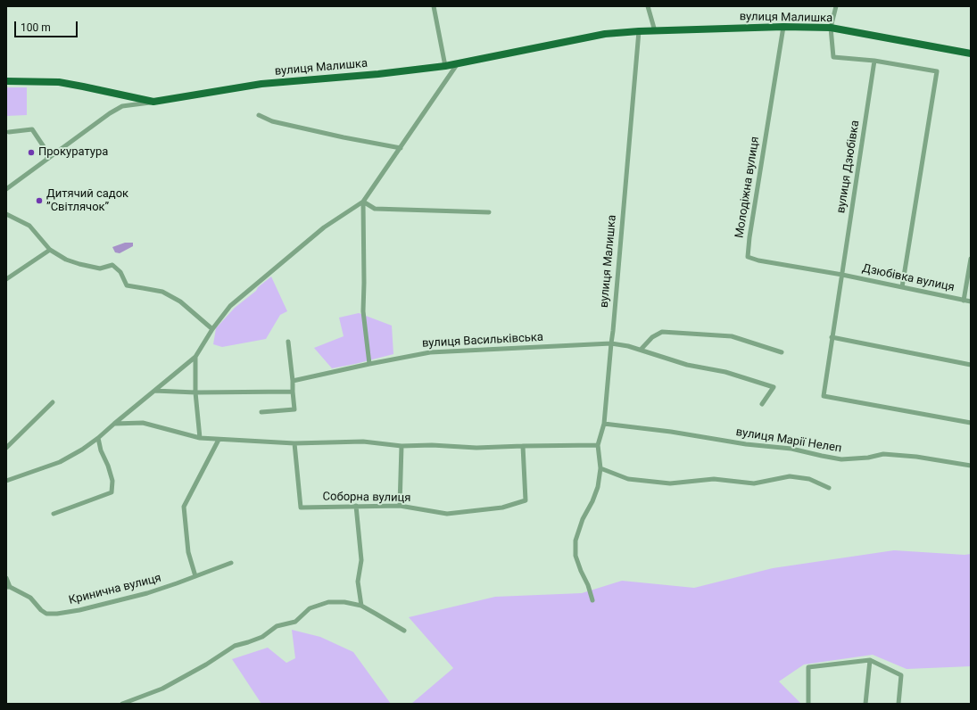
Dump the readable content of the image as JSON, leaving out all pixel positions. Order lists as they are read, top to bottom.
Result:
{
  "streets": {
    "main road": ["вулиця Малишка"],
    "street": [
      "вулиця Дзюбівка",
      "Молодіжна вулиця",
      "Дзюбівка вулиця",
      "вулиця Васильківська",
      "вулиця Марії Нелеп",
      "Соборна вулиця",
      "Кринична вулиця"
    ]
  },
  "crossings": [
    ["вулиця Малишка", "Молодіжна вулиця"],
    ["вулиця Малишка", "вулиця Васильківська"],
    ["вулиця Дзюбівка", "Молодіжна вулиця"],
    ["вулиця Дзюбівка", "Дзюбівка вулиця"],
    ["Молодіжна вулиця", "Дзюбівка вулиця"]
  ],
  "places": ["Прокуратура", "Дитячий садок ”Світлячок”"],
  "scale_bar": "100 m"
}
